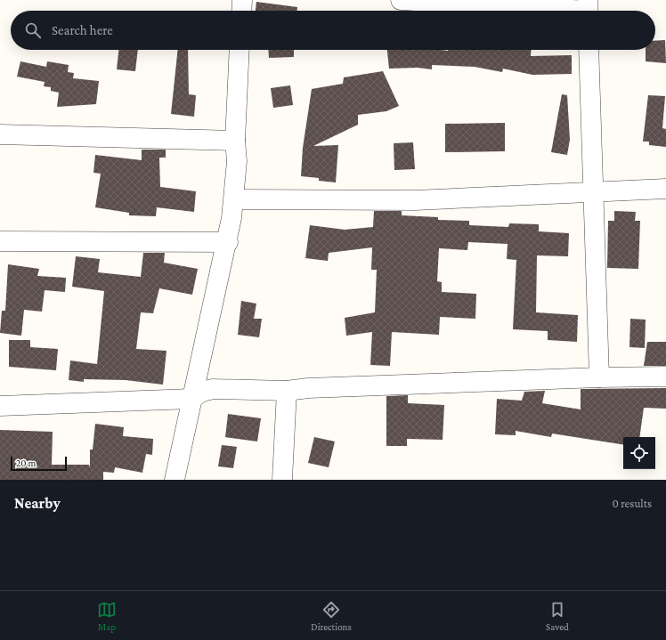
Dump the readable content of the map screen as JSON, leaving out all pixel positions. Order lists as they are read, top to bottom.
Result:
{
  "scale_bar": "20 m",
  "page": {
    "search": "Search here",
    "scale": "20 m",
    "heading": ["Nearby", "0 results"],
    "nav": ["Map", "Directions", "Saved"]
  }
}
